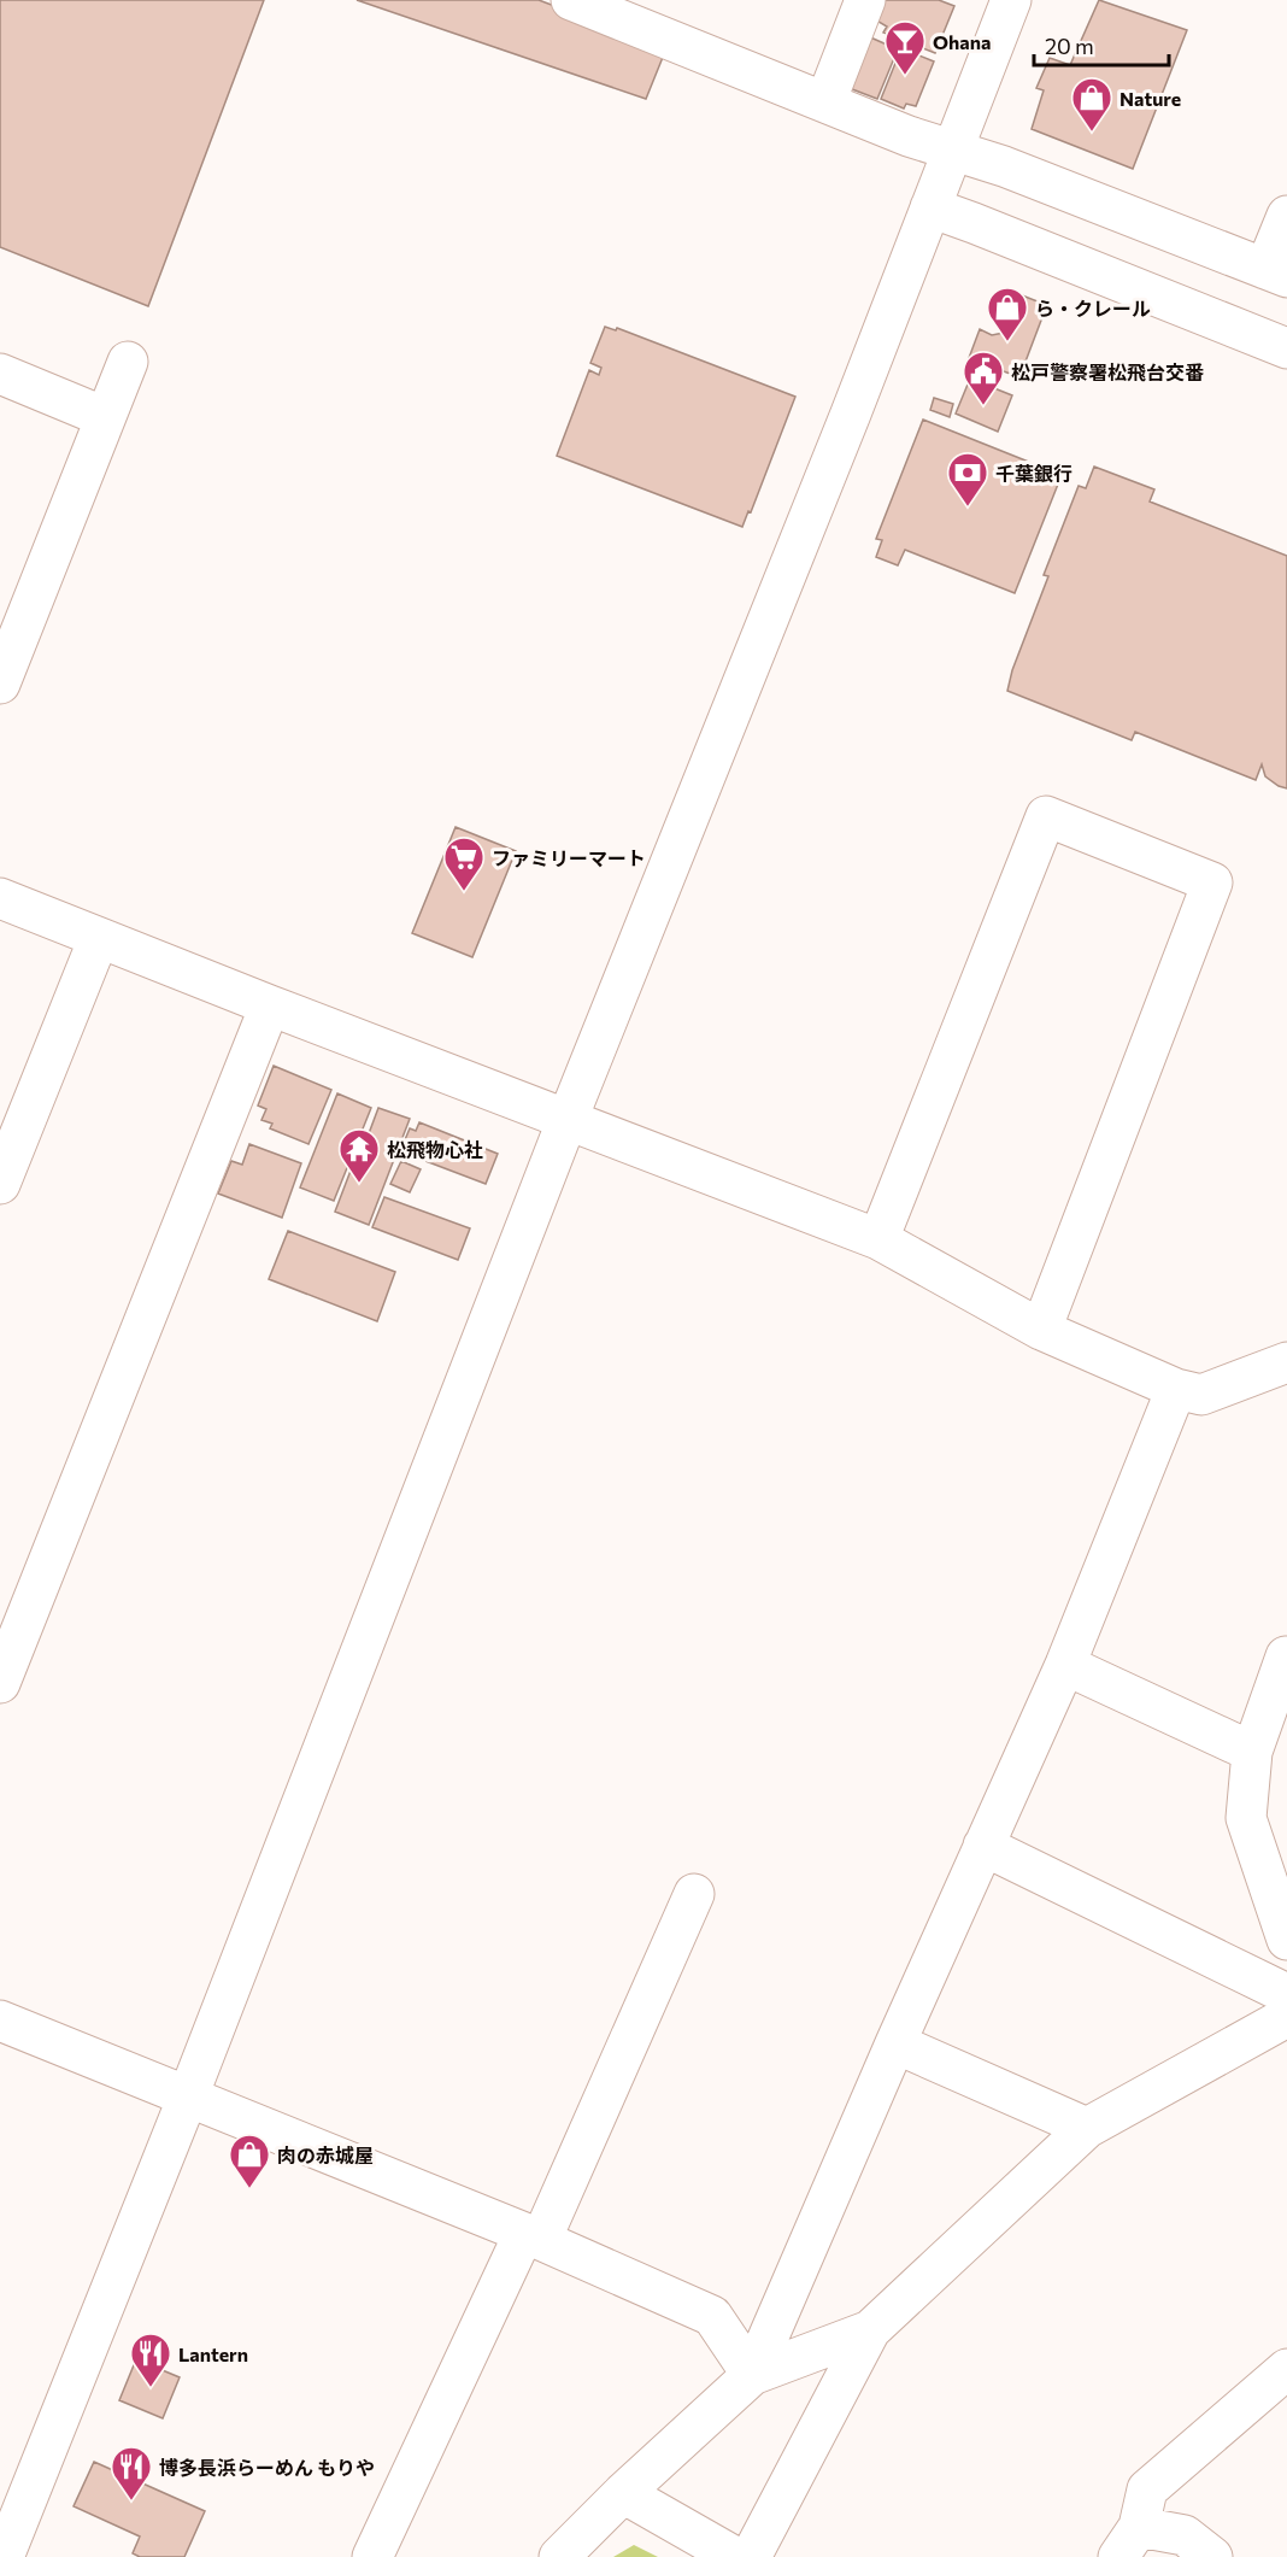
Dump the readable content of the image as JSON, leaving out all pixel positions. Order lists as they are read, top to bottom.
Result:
{
  "places": {
    "bar": ["Ohana"],
    "shop": ["Nature", "ら・クレール", "肉の赤城屋"],
    "public building": ["松戸警察署松飛台交番"],
    "bank": ["千葉銀行"],
    "supermarket": ["ファミリーマート"],
    "temple": ["松飛物心社"],
    "restaurant": ["Lantern", "博多長浜らーめん もりや"]
  },
  "scale_bar": "20 m"
}
